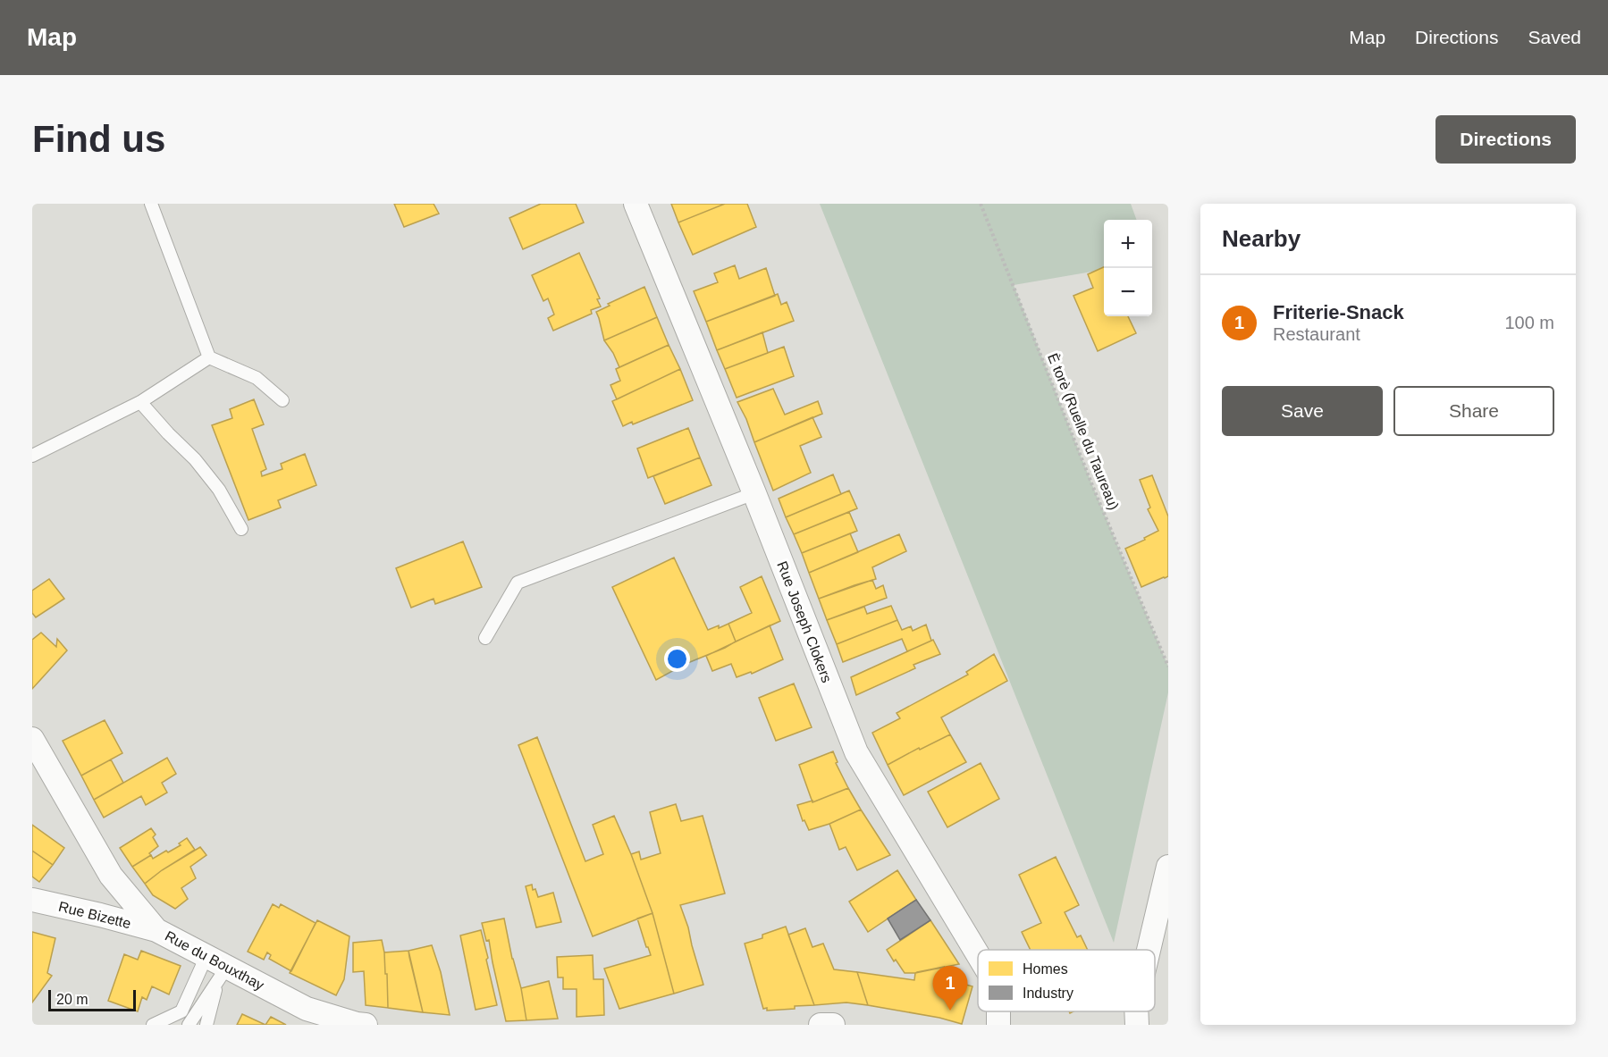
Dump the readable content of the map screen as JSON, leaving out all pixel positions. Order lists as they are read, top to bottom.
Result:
{
  "streets": {
    "street": ["Rue Joseph Clokers", "Rue Bizette", "Rue du Bouxthay"],
    "path": ["È torè (Ruelle du Taureau)"]
  },
  "crossings": [
    ["Rue Bizette", "Rue du Bouxthay"]
  ],
  "legend": ["Homes", "Industry"],
  "scale_bar": "20 m",
  "page": {
    "header": "Map",
    "nav": ["Map", "Directions", "Saved"],
    "buttons": [
      "Directions",
      ["Save", "Share"]
    ],
    "title": "Find us",
    "heading": "Nearby",
    "map_buttons": ["+", "−"],
    "list": [
      {
        "mark": "1",
        "name": "Friterie-Snack",
        "note": "Restaurant",
        "value": "100 m"
      }
    ],
    "pins": "1",
    "scale": "20 m"
  }
}
